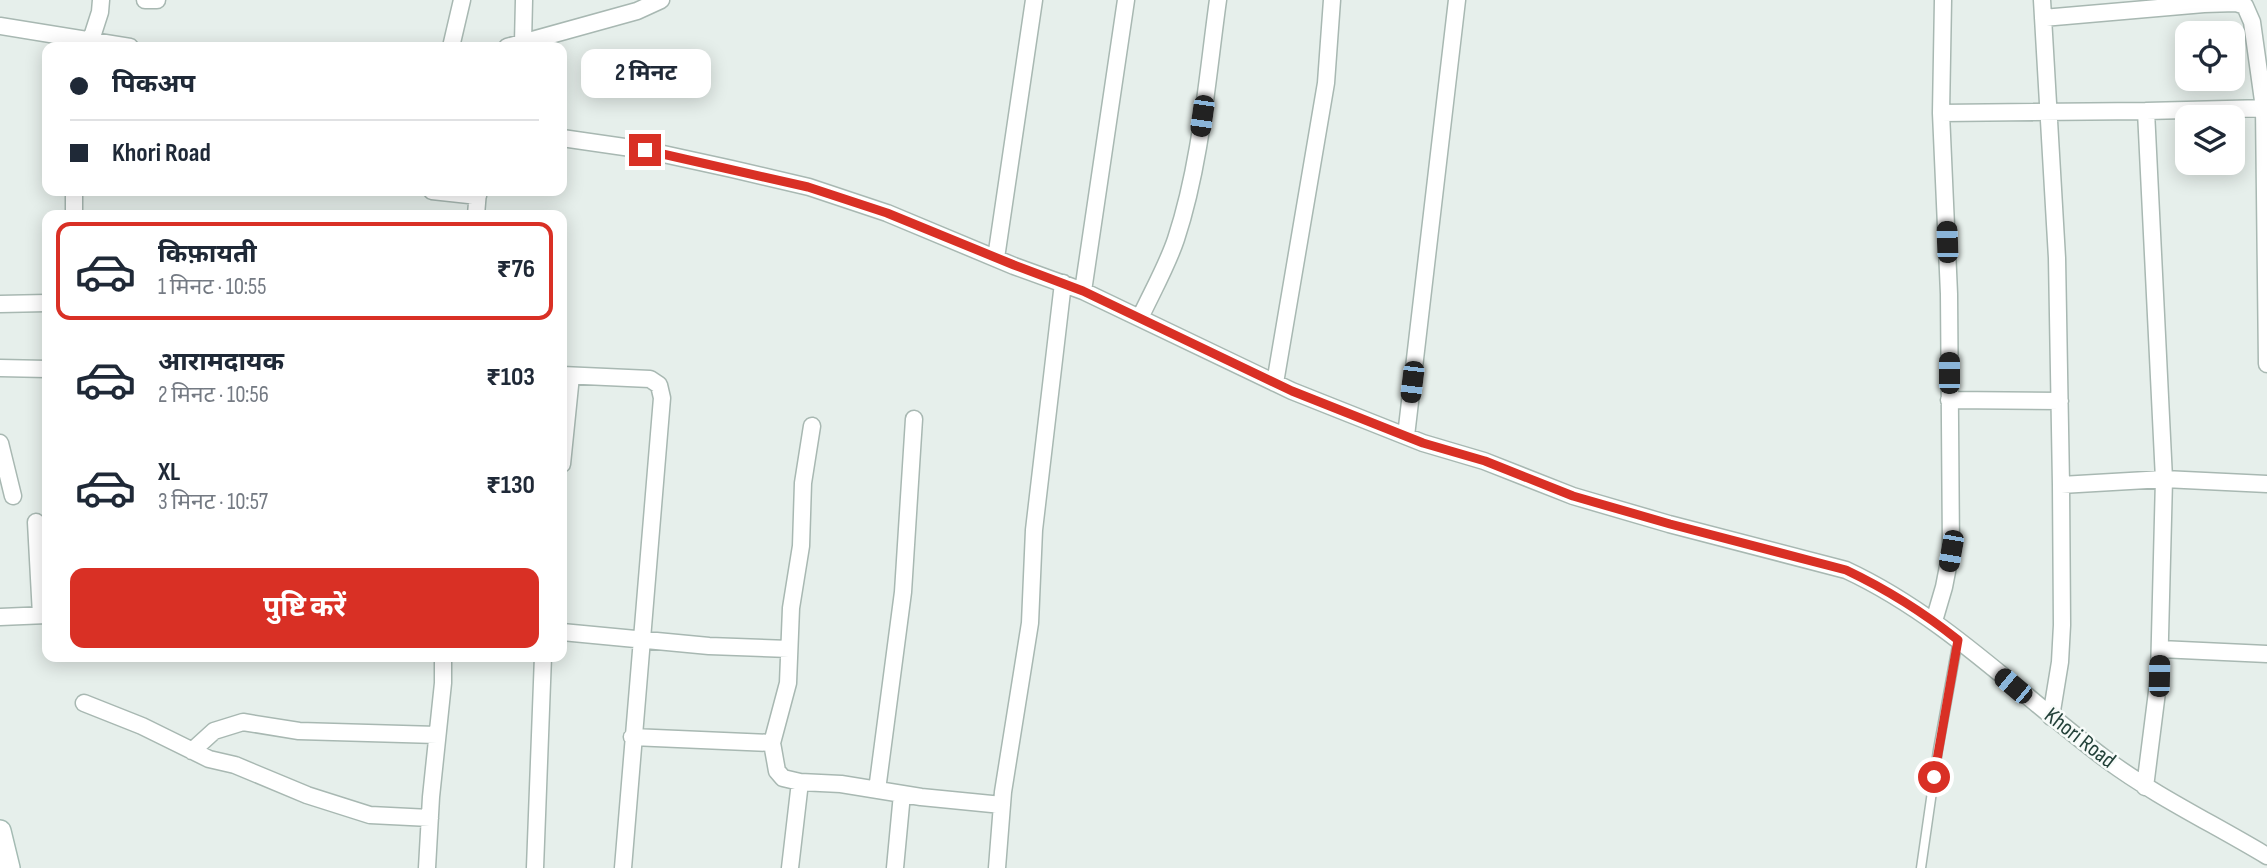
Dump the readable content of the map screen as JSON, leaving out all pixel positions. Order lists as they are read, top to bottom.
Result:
{
  "streets": {
    "street": ["Khori Road"]
  },
  "page": {
    "banner": ["पिकअप", "Khori Road"],
    "bubble": "2 मिनट",
    "list": [
      {
        "name": "किफ़ायती",
        "note": "1 मिनट · 10:55",
        "value": "₹76"
      },
      {
        "name": "आरामदायक",
        "note": "2 मिनट · 10:56",
        "value": "₹103"
      },
      {
        "name": "XL",
        "note": "3 मिनट · 10:57",
        "value": "₹130"
      }
    ],
    "buttons": "पुष्टि करें"
  }
}
